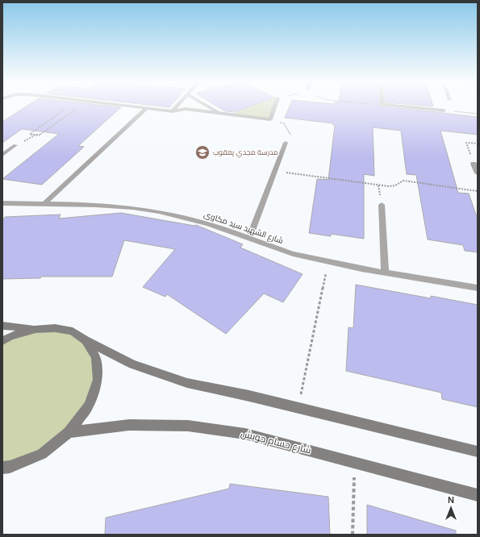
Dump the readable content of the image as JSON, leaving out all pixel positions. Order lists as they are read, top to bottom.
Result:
{
  "streets": {
    "street": ["شارع الشهيد سيد مكاوى", "شارع حسام جويش"]
  },
  "places": {
    "school or university": ["مدرسة مجدي يعقوب"]
  },
  "north": "top"
}
